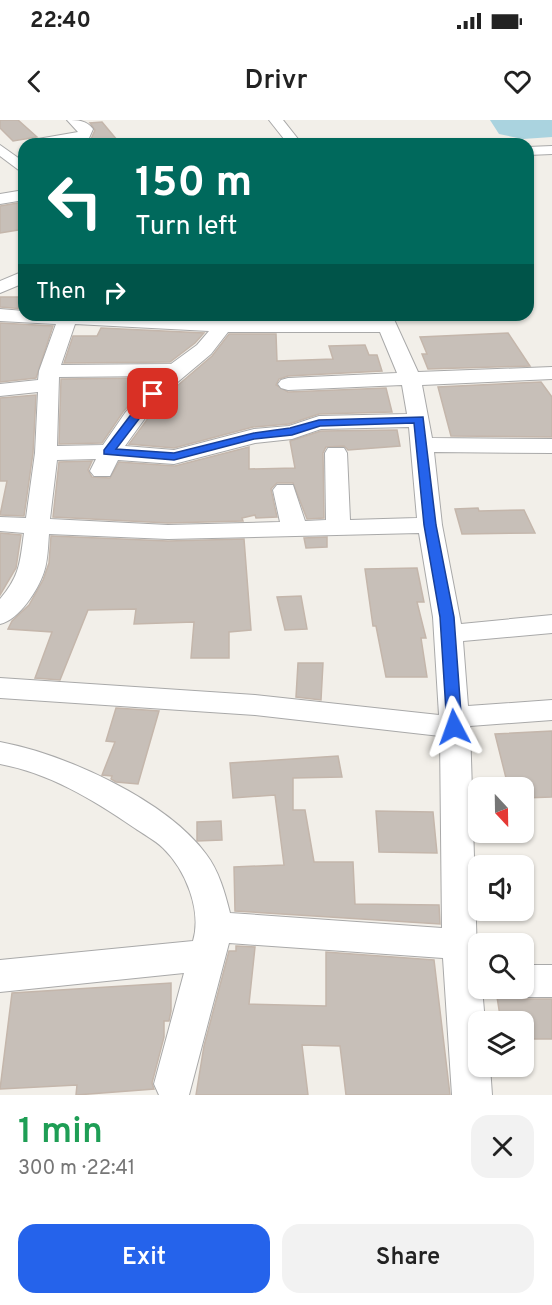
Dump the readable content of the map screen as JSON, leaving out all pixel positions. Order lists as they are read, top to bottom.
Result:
{
  "north": "bottom",
  "page": {
    "status": "22:40",
    "header": "Drivr",
    "turn": ["150 m", "Turn left"],
    "then": "Then",
    "heading": ["1 min", "300 m · 22:41"],
    "buttons": ["Exit", "Share"]
  }
}
